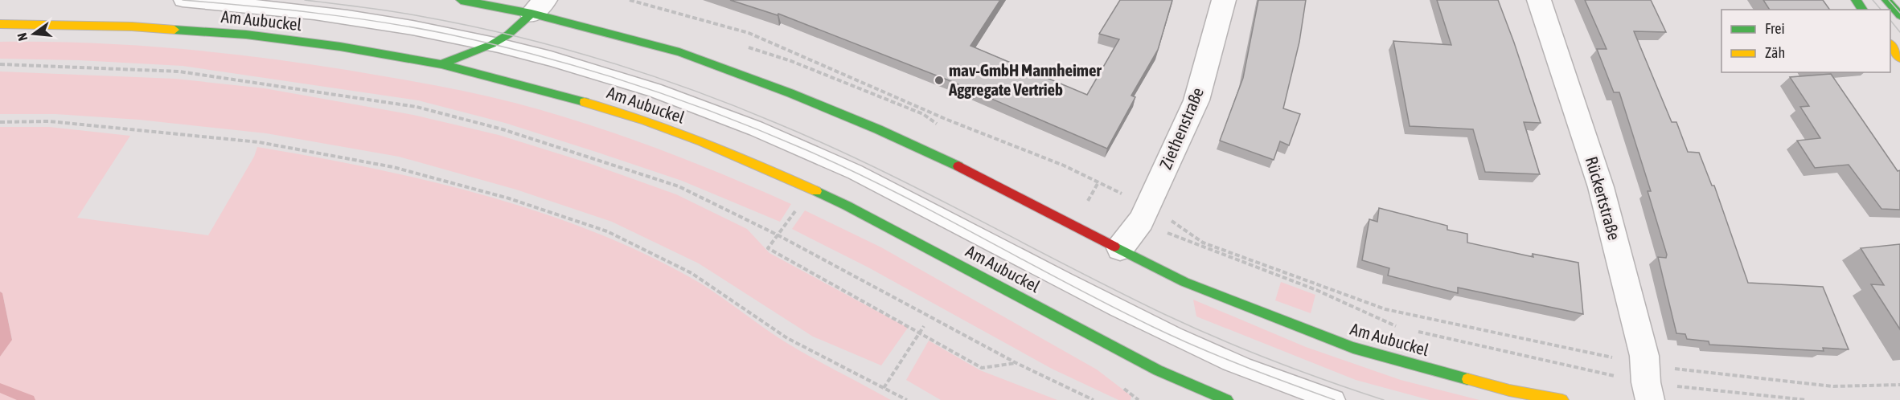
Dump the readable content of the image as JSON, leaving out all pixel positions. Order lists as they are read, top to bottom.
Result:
{
  "streets": {
    "main road": ["Am Aubuckel"],
    "street": ["Ziethenstraße", "Rückertstraße"]
  },
  "crossings": [
    ["Am Aubuckel", "Ziethenstraße"]
  ],
  "places": ["mav-GmbH Mannheimer Aggregate Vertrieb"],
  "legend": ["Frei", "Zäh"],
  "north": "left"
}
